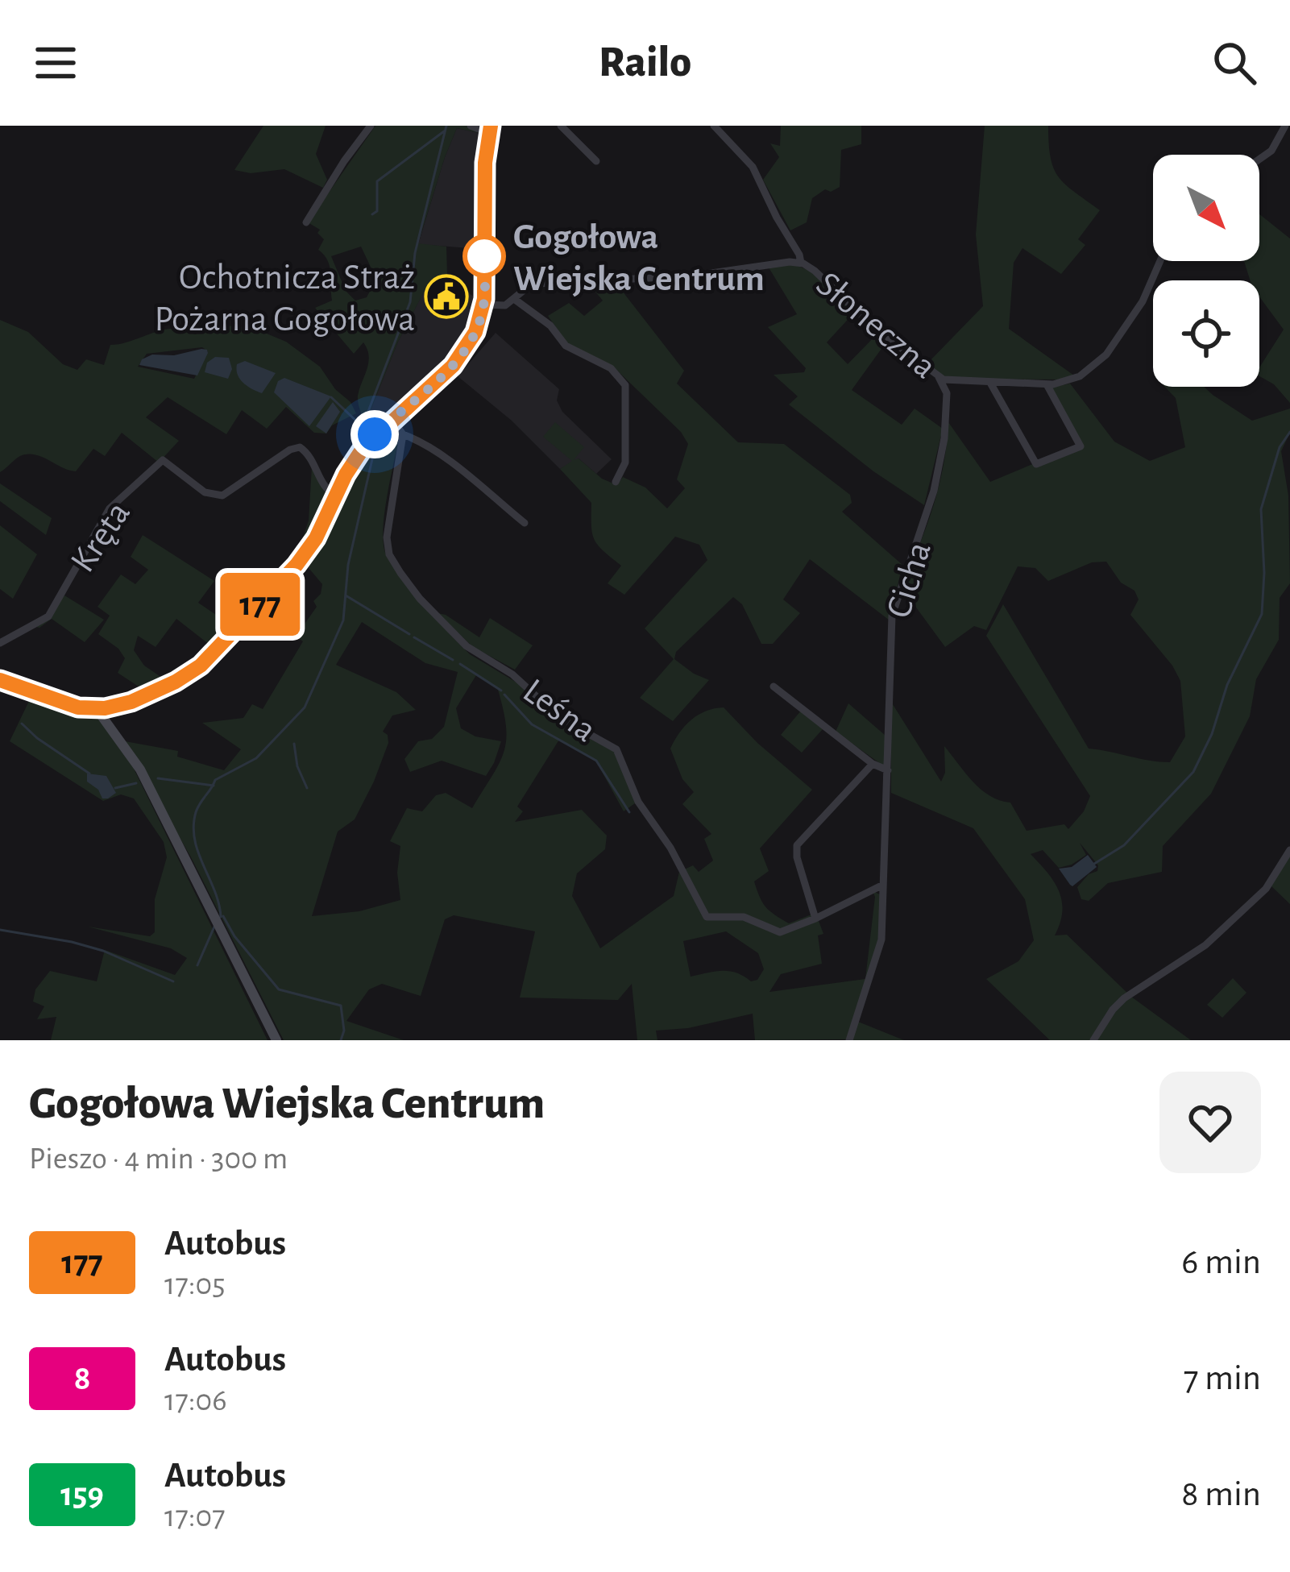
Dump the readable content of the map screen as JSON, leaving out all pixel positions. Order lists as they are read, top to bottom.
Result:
{
  "streets": {
    "street": [
      "Słoneczna",
      "Kręta",
      "Cicha",
      "Leśna"
    ]
  },
  "places": {
    "other": ["Gogołowa Wiejska Centrum"],
    "public building": ["Ochotnicza Straż Pożarna Gogołowa"]
  },
  "lines": ["bus line 177"],
  "north": "bottom right",
  "page": {
    "header": "Railo",
    "on_map": "177",
    "heading": ["Gogołowa Wiejska Centrum", "Pieszo · 4 min · 300 m"],
    "list": [
      {
        "mark": "177",
        "name": "Autobus",
        "note": "17:05",
        "value": "6 min"
      },
      {
        "mark": "8",
        "name": "Autobus",
        "note": "17:06",
        "value": "7 min"
      },
      {
        "mark": "159",
        "name": "Autobus",
        "note": "17:07",
        "value": "8 min"
      }
    ]
  }
}
